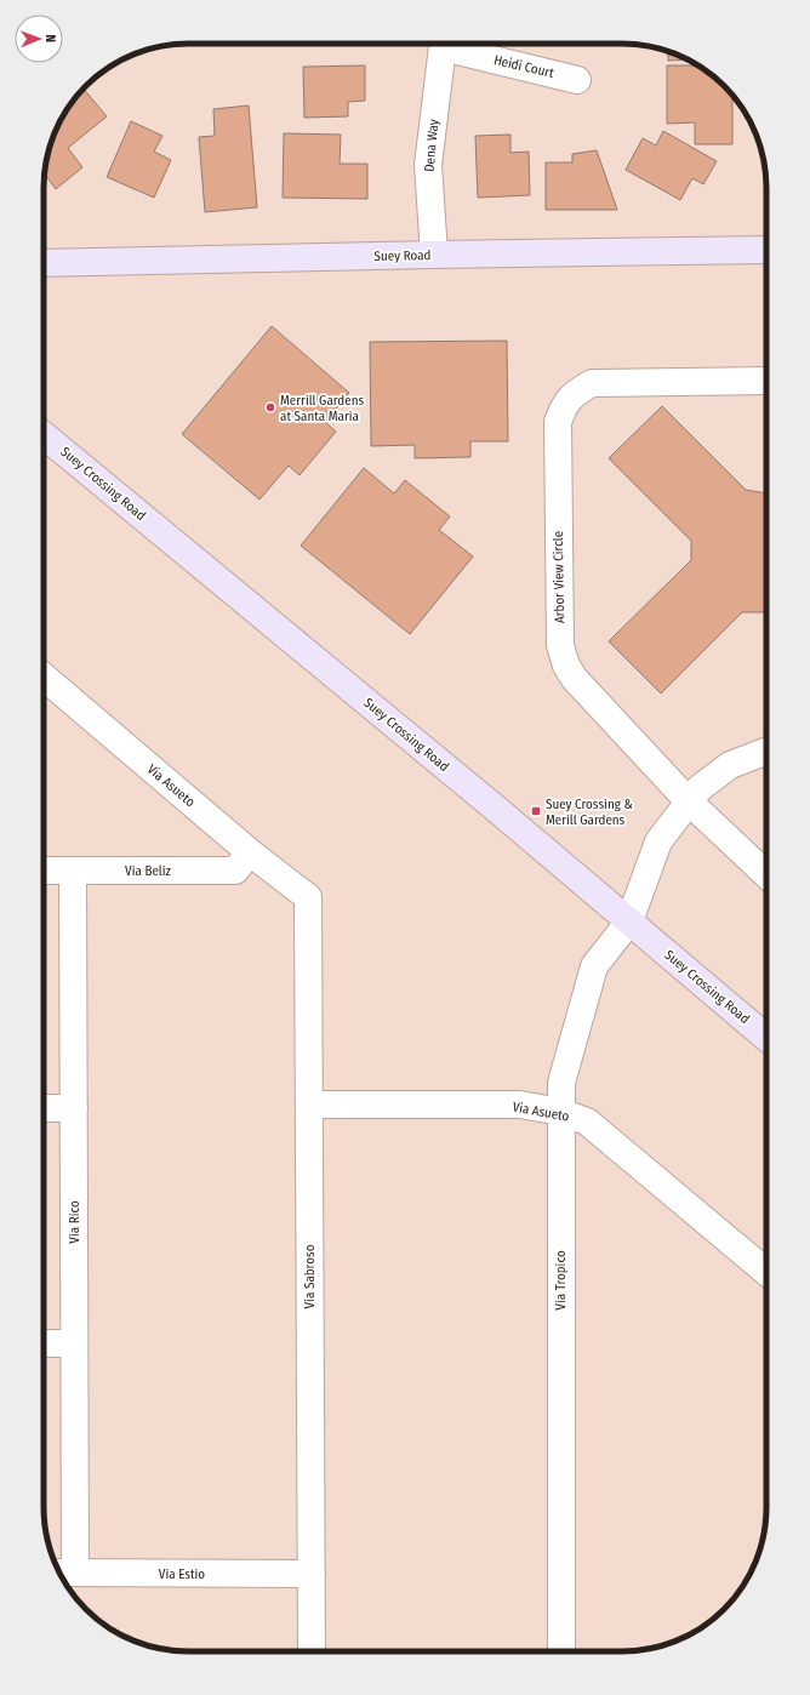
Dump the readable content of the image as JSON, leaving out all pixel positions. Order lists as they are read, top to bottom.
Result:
{
  "streets": {
    "street": [
      "Heidi Court",
      "Dena Way",
      "Suey Road",
      "Suey Crossing Road",
      "Arbor View Circle",
      "Via Asueto",
      "Via Beliz",
      "Via Rico",
      "Via Sabroso",
      "Via Tropico",
      "Via Estio"
    ]
  },
  "crossings": [
    ["Dena Way", "Suey Road"],
    ["Suey Crossing Road", "Via Tropico"],
    ["Arbor View Circle", "Via Tropico"],
    ["Via Asueto", "Via Beliz"],
    ["Via Asueto", "Via Sabroso"],
    ["Via Asueto", "Via Tropico"],
    ["Via Beliz", "Via Rico"],
    ["Via Rico", "Via Estio"],
    ["Via Sabroso", "Via Estio"]
  ],
  "places": {
    "other": ["Merrill Gardens at Santa Maria"],
    "transit": ["Suey Crossing & Merill Gardens"]
  },
  "north": "right"
}
